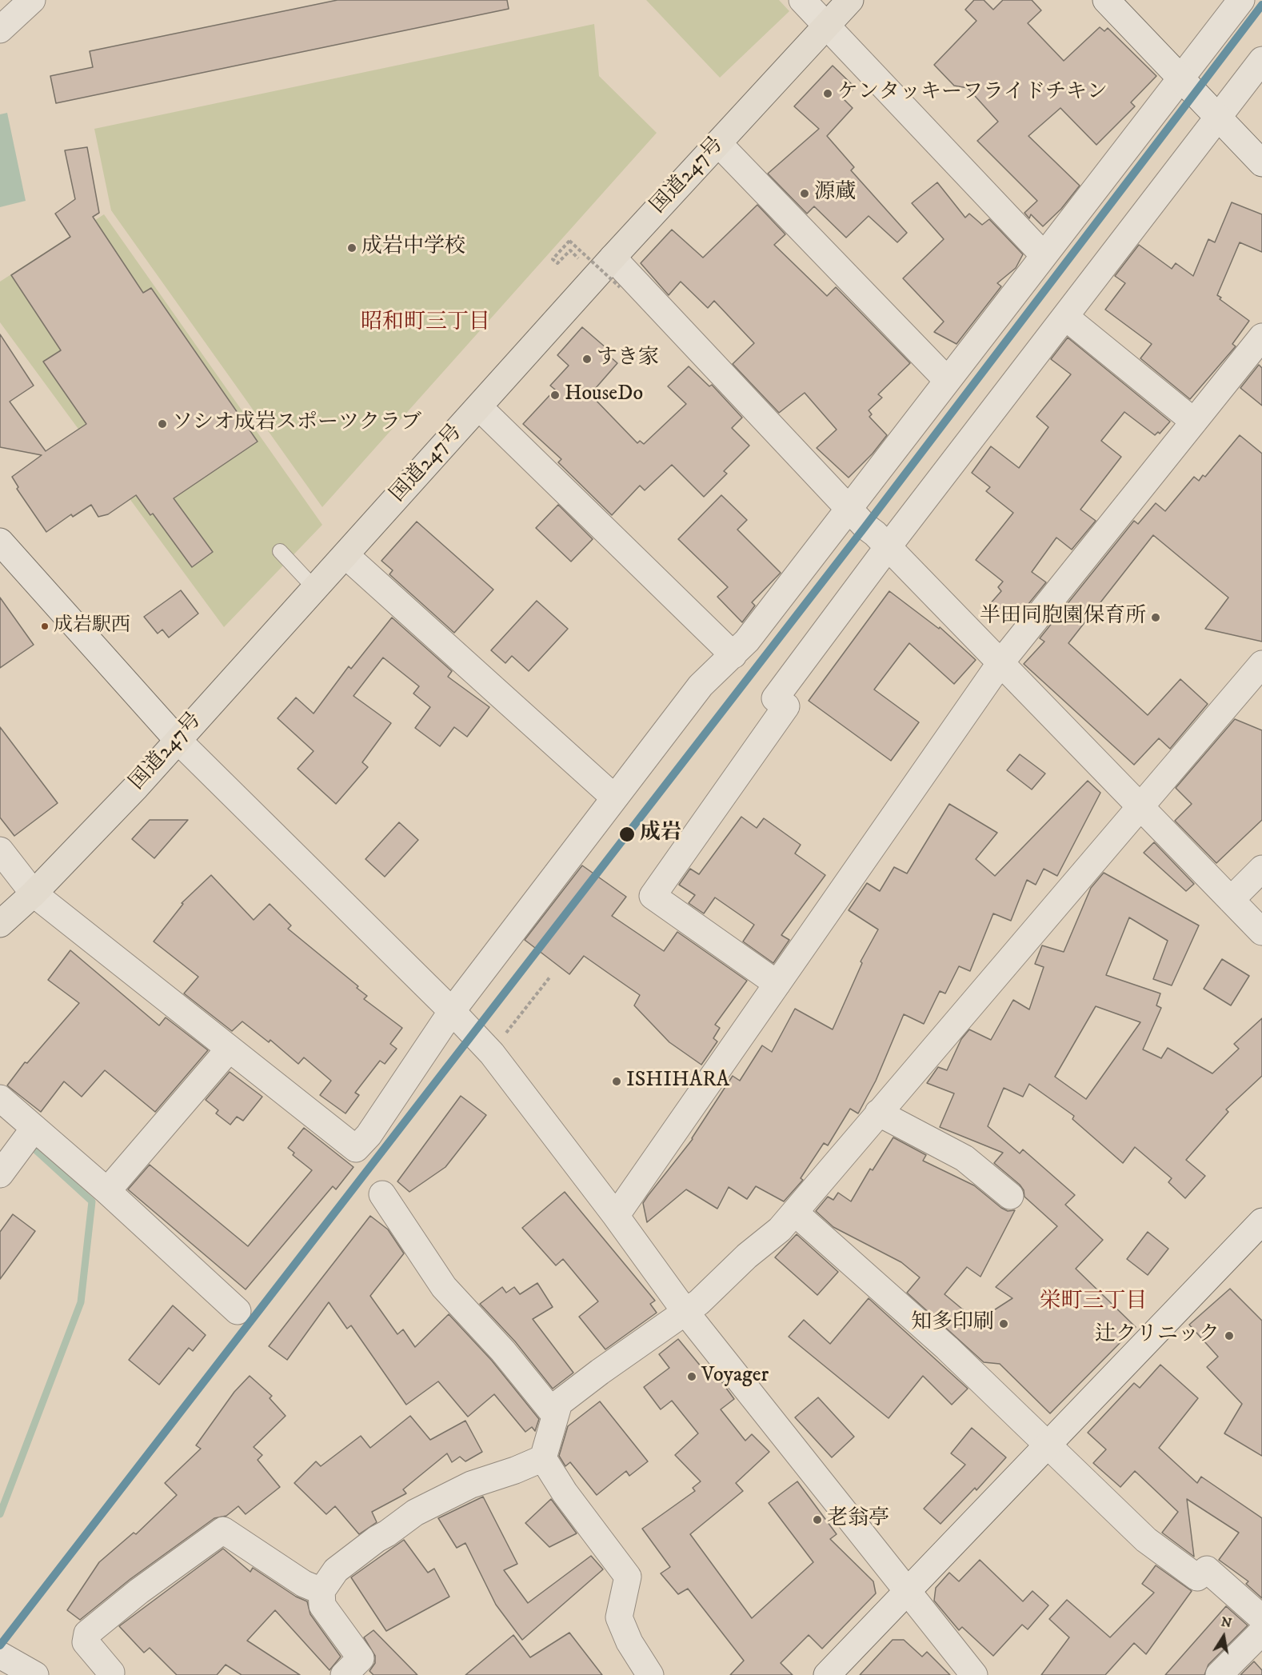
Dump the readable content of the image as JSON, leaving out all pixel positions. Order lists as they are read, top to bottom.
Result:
{
  "streets": {
    "highway": ["国道247号"]
  },
  "districts": ["昭和町三丁目", "栄町三丁目"],
  "places": [
    "ケンタッキーフライドチキン",
    "源蔵",
    "成岩中学校",
    "すき家",
    "HouseDo",
    "ソシオ成岩スポーツクラブ",
    "半田同胞園保育所",
    "成岩駅西",
    "成岩",
    "ISHIHARA",
    "知多印刷",
    "辻クリニック",
    "Voyager",
    "老翁亭"
  ],
  "north": "top"
}
